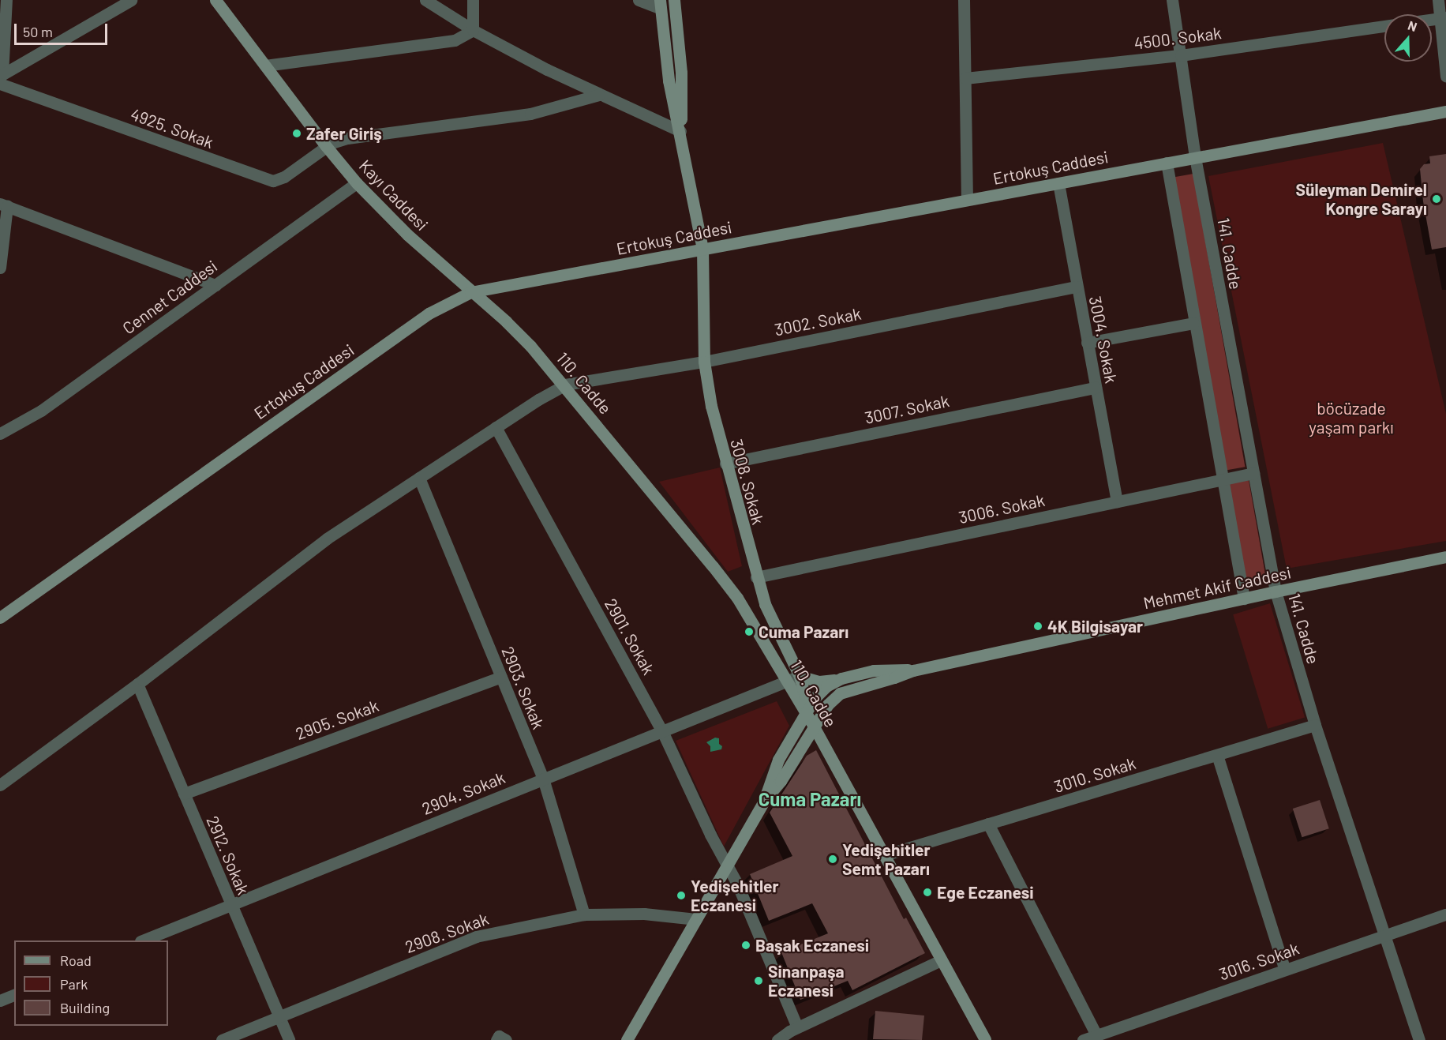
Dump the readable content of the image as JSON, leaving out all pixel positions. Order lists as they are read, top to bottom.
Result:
{
  "streets": {
    "street": [
      "4500. Sokak",
      "4925. Sokak",
      "Ertokuş Caddesi",
      "Kayı Caddesi",
      "141. Cadde",
      "Cennet Caddesi",
      "3002. Sokak",
      "3004. Sokak",
      "110. Cadde",
      "3007. Sokak",
      "3008. Sokak",
      "3006. Sokak",
      "Mehmet Akif Caddesi",
      "2901. Sokak",
      "2903. Sokak",
      "2905. Sokak",
      "3010. Sokak",
      "2904. Sokak",
      "2912. Sokak",
      "2908. Sokak",
      "3016. Sokak"
    ]
  },
  "crossings": [
    ["4500. Sokak", "141. Cadde"],
    ["4925. Sokak", "Kayı Caddesi"],
    ["Ertokuş Caddesi", "Kayı Caddesi"],
    ["Ertokuş Caddesi", "141. Cadde"],
    ["Ertokuş Caddesi", "3004. Sokak"],
    ["Ertokuş Caddesi", "110. Cadde"],
    ["Ertokuş Caddesi", "3008. Sokak"],
    ["Kayı Caddesi", "Cennet Caddesi"],
    ["Kayı Caddesi", "110. Cadde"],
    ["141. Cadde", "3006. Sokak"],
    ["141. Cadde", "Mehmet Akif Caddesi"],
    ["141. Cadde", "3010. Sokak"],
    ["141. Cadde", "3016. Sokak"],
    ["3002. Sokak", "3004. Sokak"],
    ["3002. Sokak", "110. Cadde"],
    ["3002. Sokak", "3008. Sokak"],
    ["3004. Sokak", "3007. Sokak"],
    ["3004. Sokak", "3006. Sokak"],
    ["110. Cadde", "3008. Sokak"],
    ["110. Cadde", "Mehmet Akif Caddesi"],
    ["110. Cadde", "3010. Sokak"],
    ["110. Cadde", "2904. Sokak"],
    ["3007. Sokak", "3008. Sokak"],
    ["3008. Sokak", "3006. Sokak"],
    ["3008. Sokak", "Mehmet Akif Caddesi"],
    ["3008. Sokak", "2904. Sokak"],
    ["Mehmet Akif Caddesi", "2901. Sokak"],
    ["Mehmet Akif Caddesi", "2908. Sokak"],
    ["2901. Sokak", "2904. Sokak"],
    ["2903. Sokak", "2905. Sokak"],
    ["2903. Sokak", "2904. Sokak"],
    ["2903. Sokak", "2908. Sokak"],
    ["2905. Sokak", "2912. Sokak"],
    ["2904. Sokak", "2912. Sokak"],
    ["2912. Sokak", "2908. Sokak"]
  ],
  "districts": ["Cuma Pazarı"],
  "parks": ["böcüzade yaşam parkı"],
  "places": [
    "Zafer Giriş",
    "Süleyman Demirel Kongre Sarayı",
    "4K Bilgisayar",
    "Cuma Pazarı",
    "Yedişehitler Semt Pazarı",
    "Ege Eczanesi",
    "Yedişehitler Eczanesi",
    "Başak Eczanesi",
    "Sinanpaşa Eczanesi"
  ],
  "legend": ["Road", "Park", "Building"],
  "scale_bar": "50 m",
  "north": "top"
}
